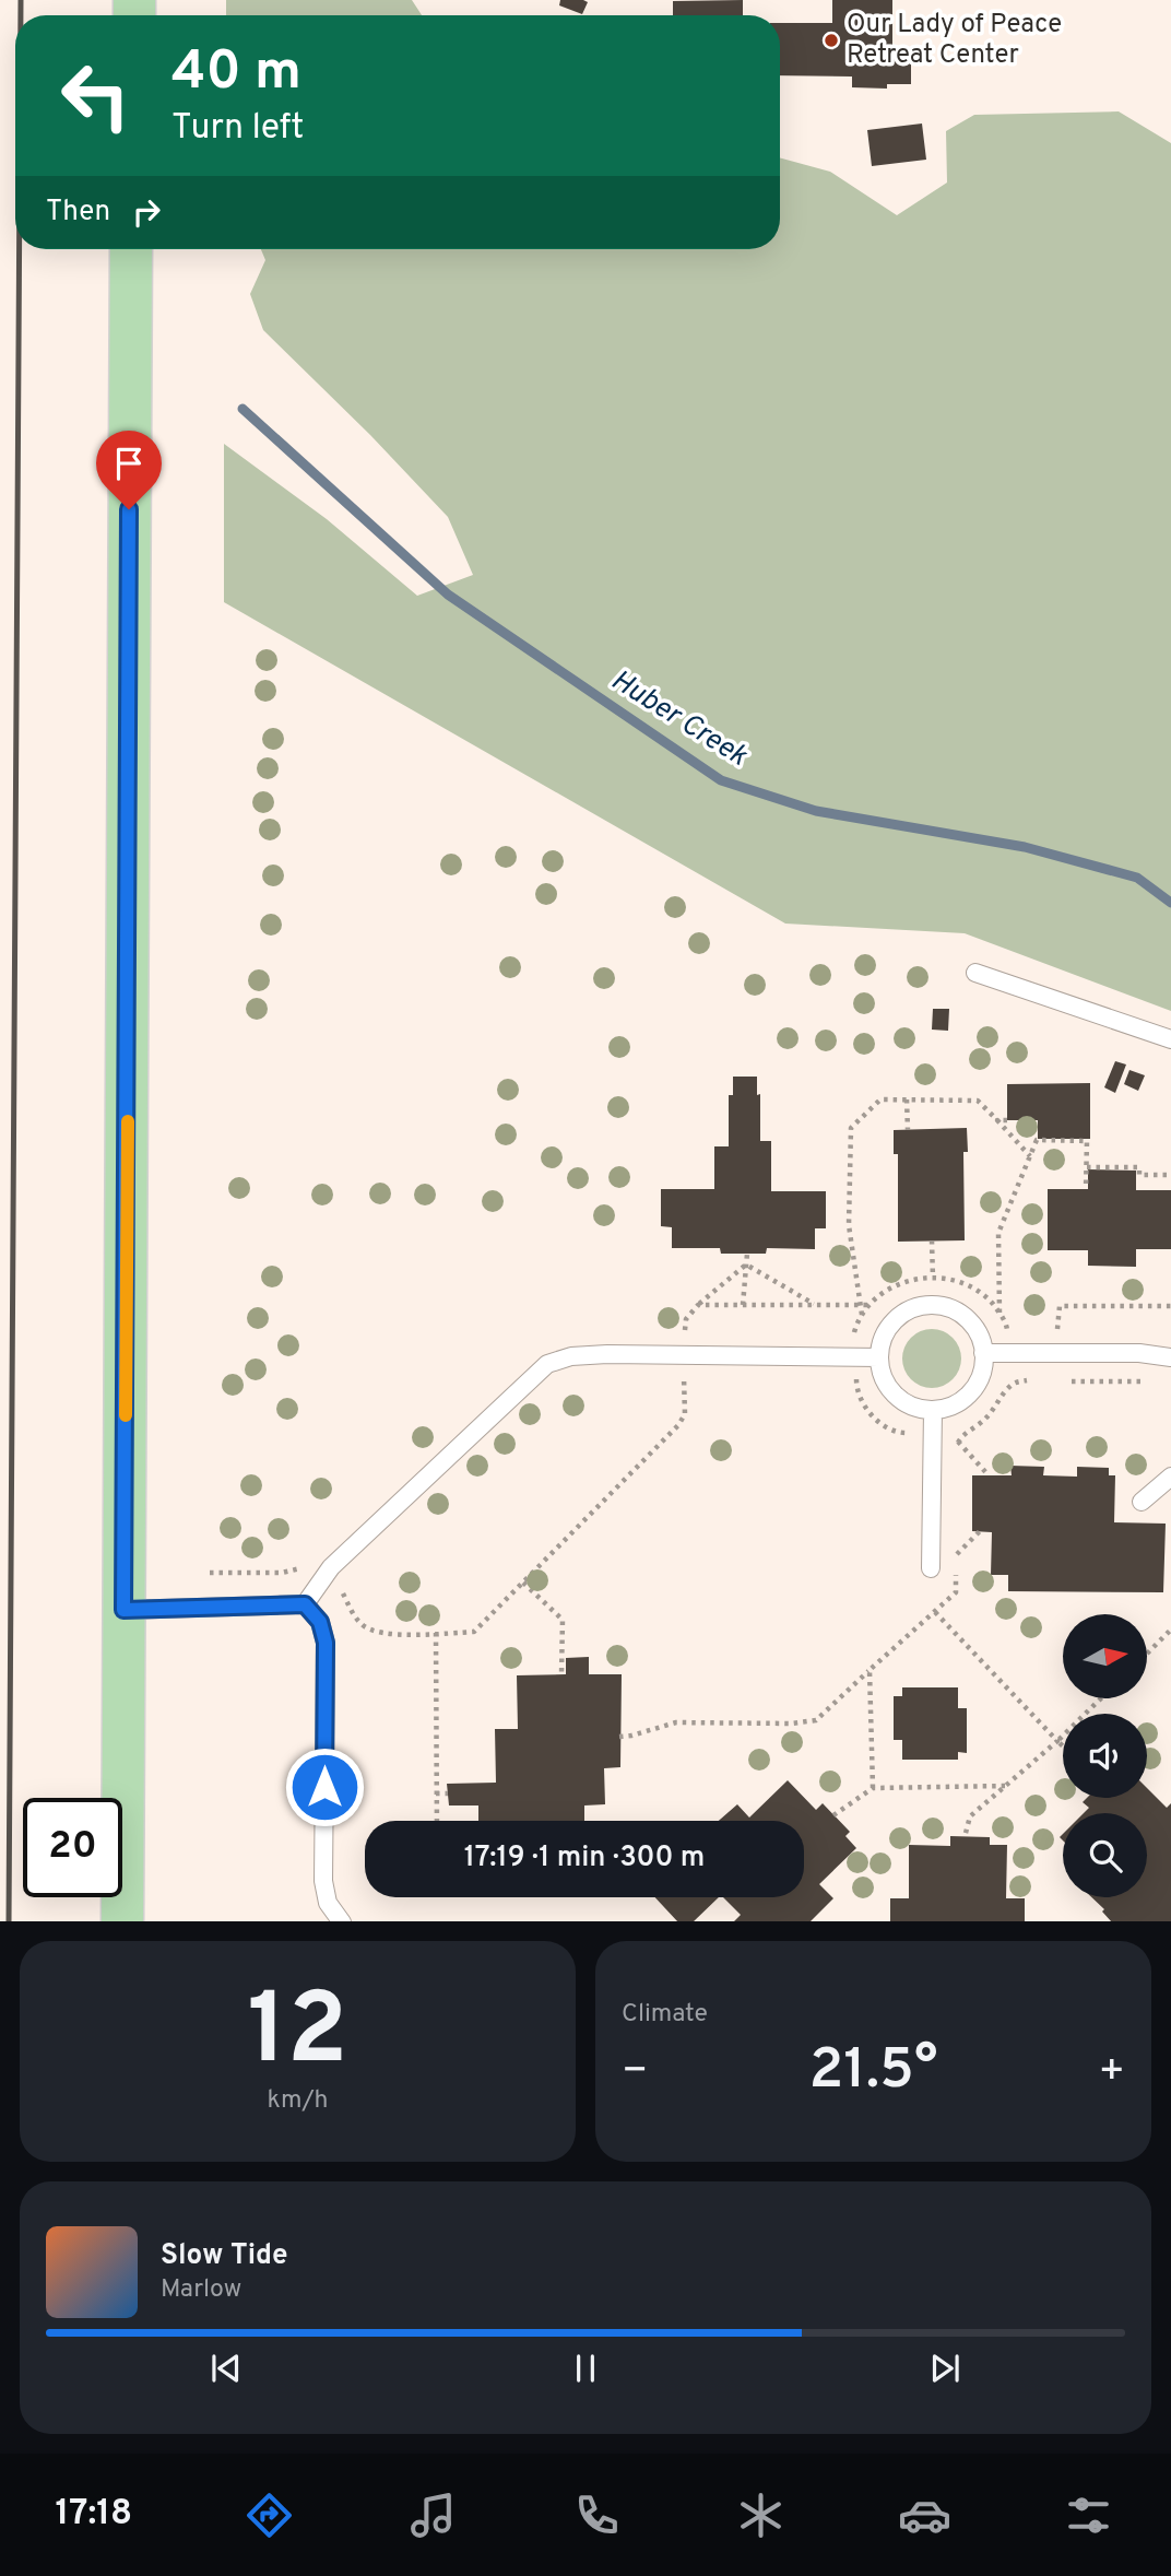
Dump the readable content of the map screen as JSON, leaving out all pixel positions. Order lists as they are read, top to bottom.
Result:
{
  "water": ["Huber Creek"],
  "places": ["Our Lady of Peace Retreat Center"],
  "north": "right",
  "page": {
    "turn": ["40 m", "Turn left"],
    "then": "Then",
    "limit": "20",
    "trip": "17:19 · 1 min · 300 m",
    "tile": [
      ["12", "km/h"],
      "Climate"
    ],
    "heat": ["−", "21.5°", "+"],
    "song": ["Slow Tide", "Marlow"],
    "tabs": "17:18"
  }
}
